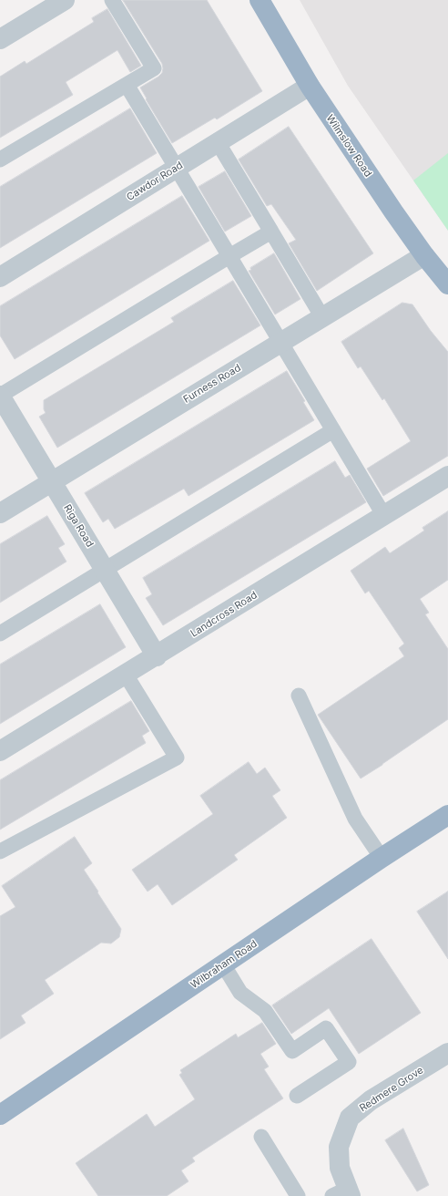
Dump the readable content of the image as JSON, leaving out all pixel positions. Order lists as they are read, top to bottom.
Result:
{
  "streets": {
    "highway": ["Wilmslow Road", "Wilbraham Road"],
    "street": [
      "Cawdor Road",
      "Furness Road",
      "Riga Road",
      "Landcross Road",
      "Redmere Grove"
    ]
  },
  "crossings": [
    ["Wilmslow Road", "Cawdor Road"],
    ["Wilmslow Road", "Furness Road"],
    ["Furness Road", "Riga Road"],
    ["Riga Road", "Landcross Road"]
  ]
}
